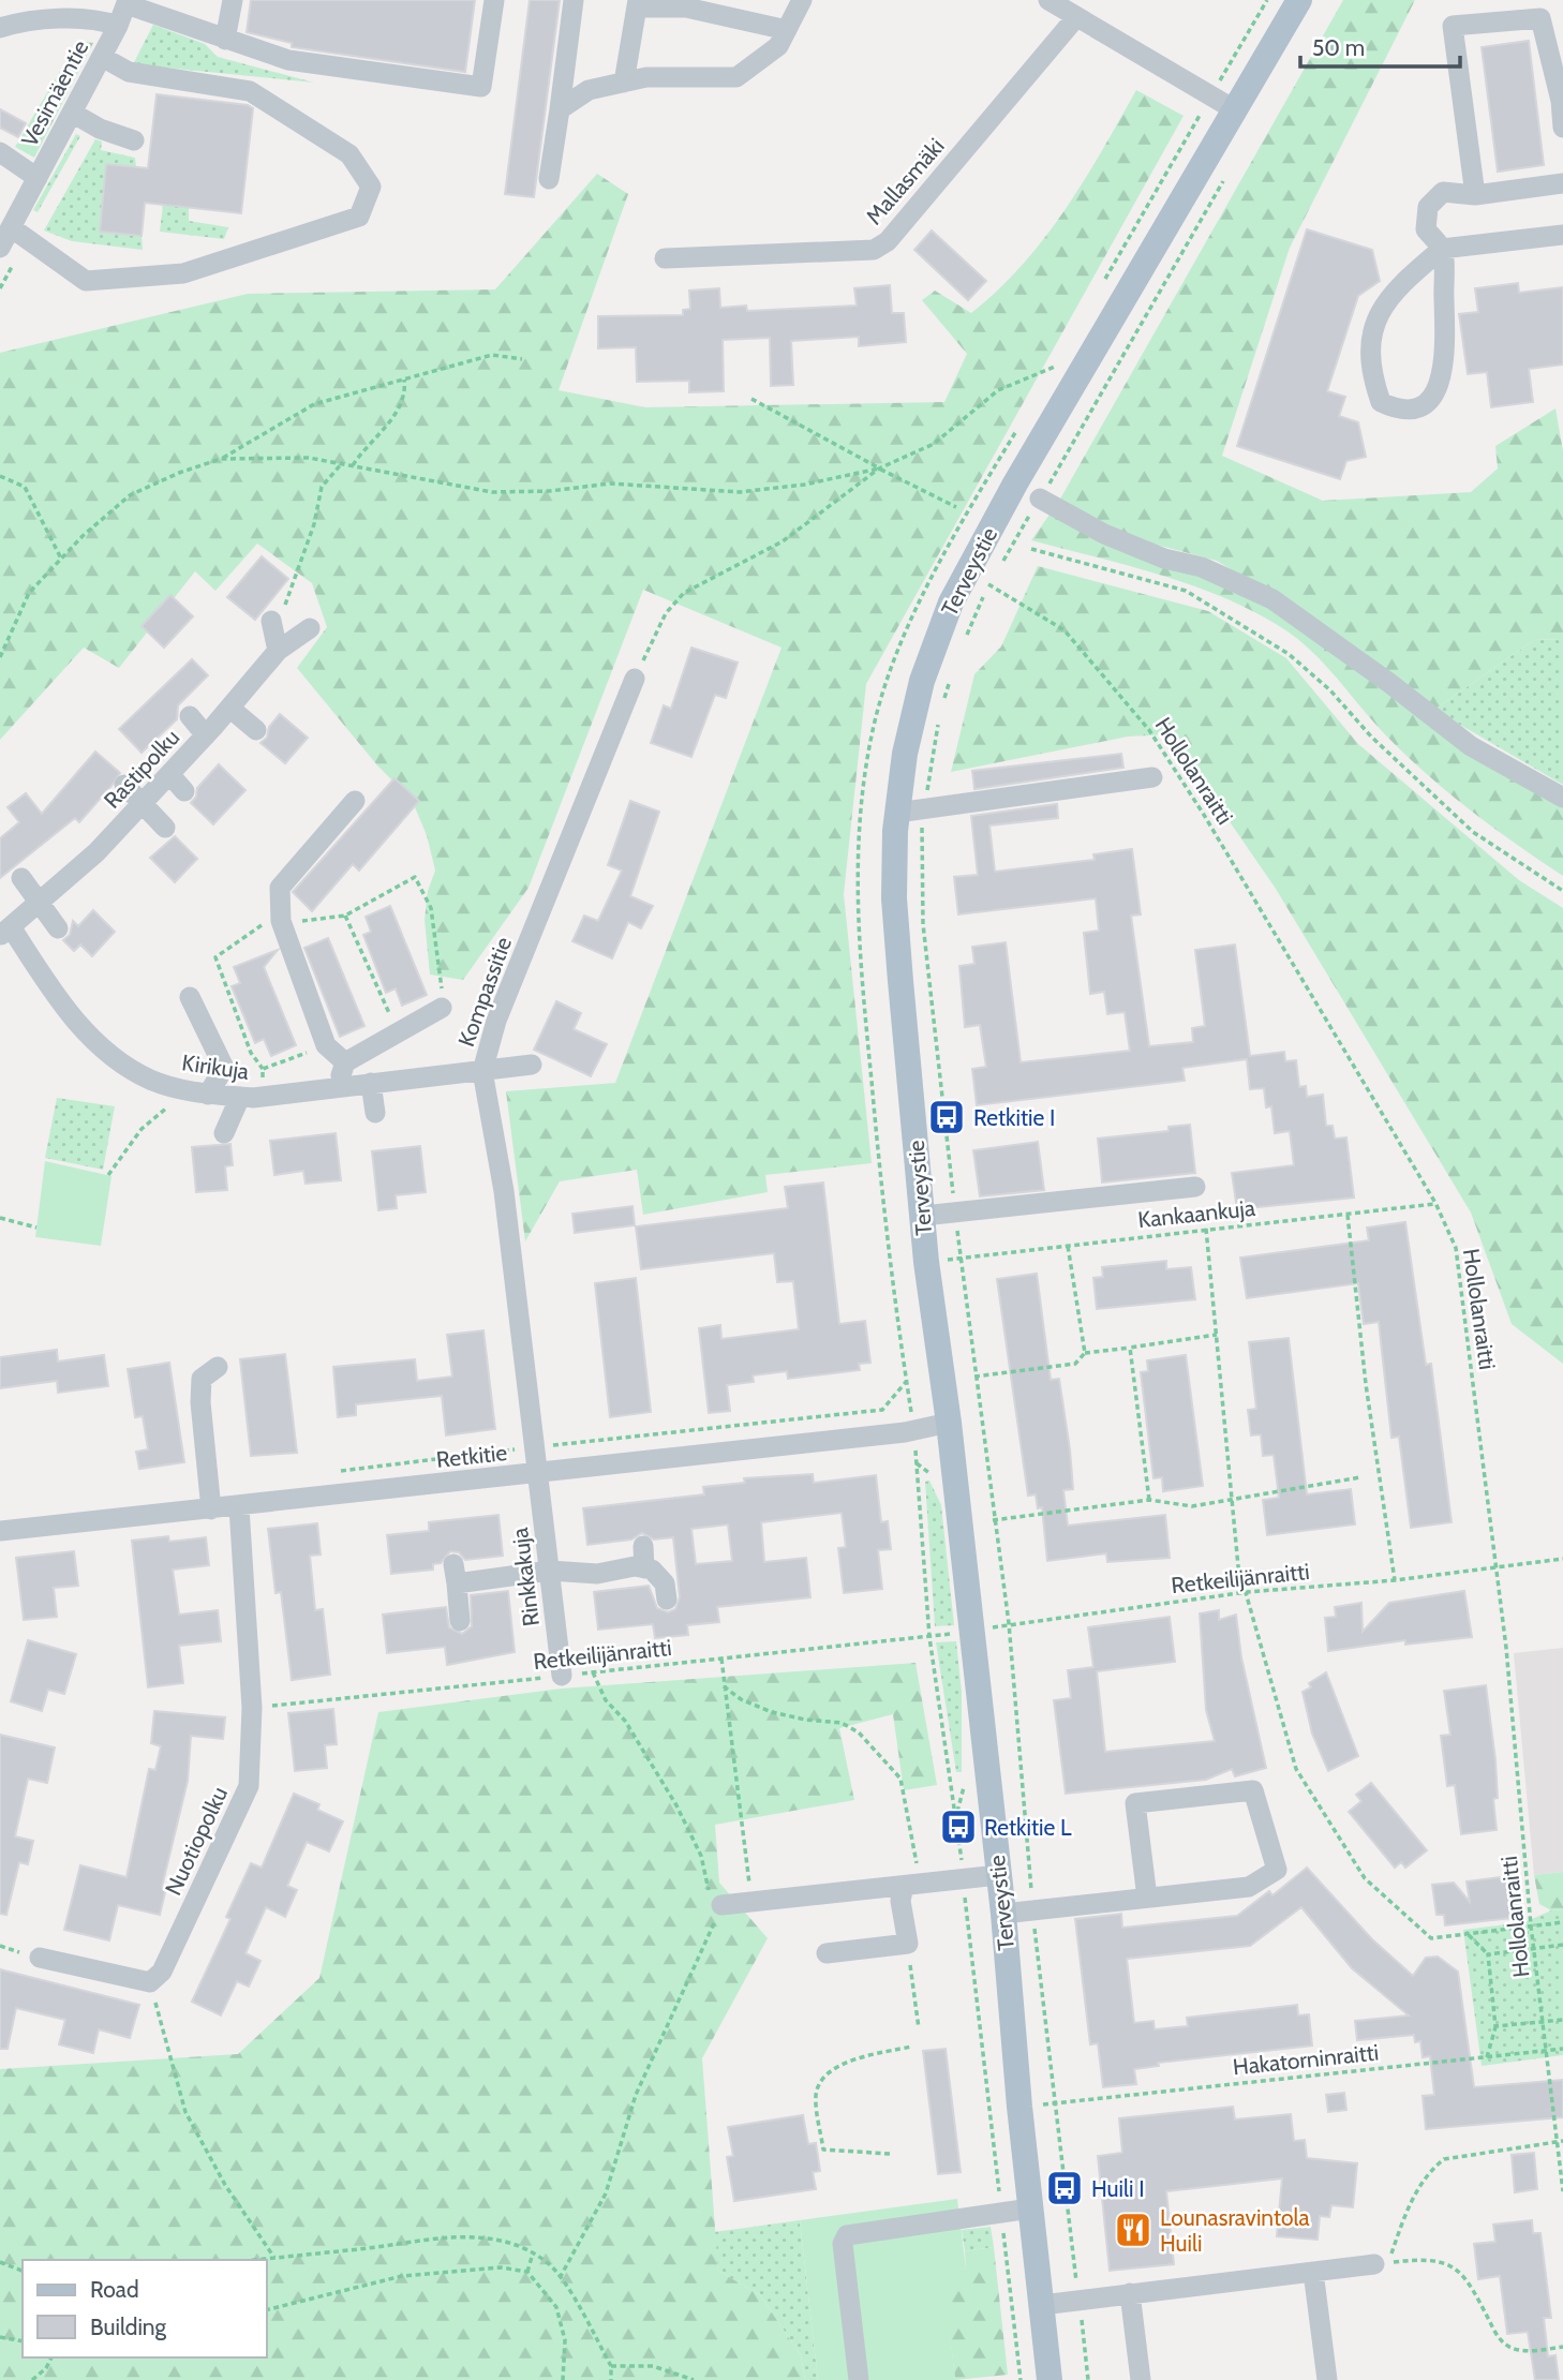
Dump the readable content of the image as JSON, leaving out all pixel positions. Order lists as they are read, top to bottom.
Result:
{
  "streets": {
    "main road": ["Terveystie"],
    "street": [
      "Vesimäentie",
      "Mallasmäki",
      "Rastipolku",
      "Kompassitie",
      "Kirikuja",
      "Retkitie",
      "Rinkkakuja",
      "Nuotiopolku"
    ],
    "path": [
      "Hollolanraitti",
      "Kankaankuja",
      "Retkeilijänraitti",
      "Hakatorninraitti"
    ]
  },
  "crossings": [
    ["Terveystie", "Retkitie"],
    ["Rastipolku", "Kirikuja"],
    ["Hollolanraitti", "Kankaankuja"],
    ["Hollolanraitti", "Retkeilijänraitti"],
    ["Hollolanraitti", "Hakatorninraitti"],
    ["Kompassitie", "Kirikuja"],
    ["Kompassitie", "Retkitie"],
    ["Kompassitie", "Rinkkakuja"],
    ["Retkitie", "Rinkkakuja"],
    ["Retkitie", "Nuotiopolku"],
    ["Rinkkakuja", "Retkeilijänraitti"],
    ["Retkeilijänraitti", "Nuotiopolku"]
  ],
  "places": {
    "bus stop": ["Retkitie I", "Retkitie L", "Huili I"],
    "restaurant": ["Lounasravintola Huili"]
  },
  "legend": ["Road", "Building"],
  "scale_bar": "50 m"
}
